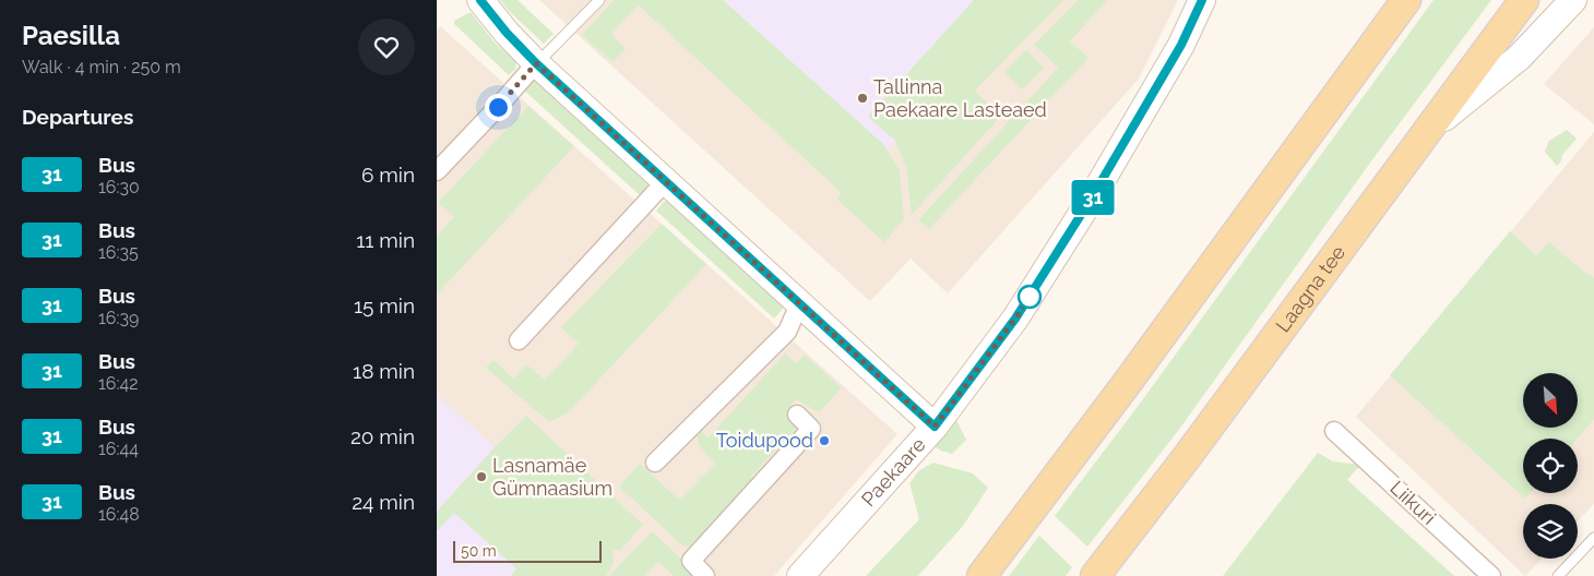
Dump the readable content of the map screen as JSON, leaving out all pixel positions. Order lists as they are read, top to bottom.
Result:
{
  "streets": {
    "main road": ["Laagna tee"],
    "street": ["Paekaare", "Liikuri"]
  },
  "places": ["Tallinna Paekaare Lasteaed", "Toidupood", "Lasnamäe Gümnaasium"],
  "lines": ["bus line 31"],
  "scale_bar": "50 m",
  "north": "bottom right",
  "page": {
    "heading": [
      ["Paesilla", "Walk · 4 min · 250 m"],
      "Departures"
    ],
    "on_map": "31",
    "list": [
      {
        "mark": "31",
        "name": "Bus",
        "note": "16:30",
        "value": "6 min"
      },
      {
        "mark": "31",
        "name": "Bus",
        "note": "16:35",
        "value": "11 min"
      },
      {
        "mark": "31",
        "name": "Bus",
        "note": "16:39",
        "value": "15 min"
      },
      {
        "mark": "31",
        "name": "Bus",
        "note": "16:42",
        "value": "18 min"
      },
      {
        "mark": "31",
        "name": "Bus",
        "note": "16:44",
        "value": "20 min"
      },
      {
        "mark": "31",
        "name": "Bus",
        "note": "16:48",
        "value": "24 min"
      }
    ],
    "scale": "50 m"
  }
}
